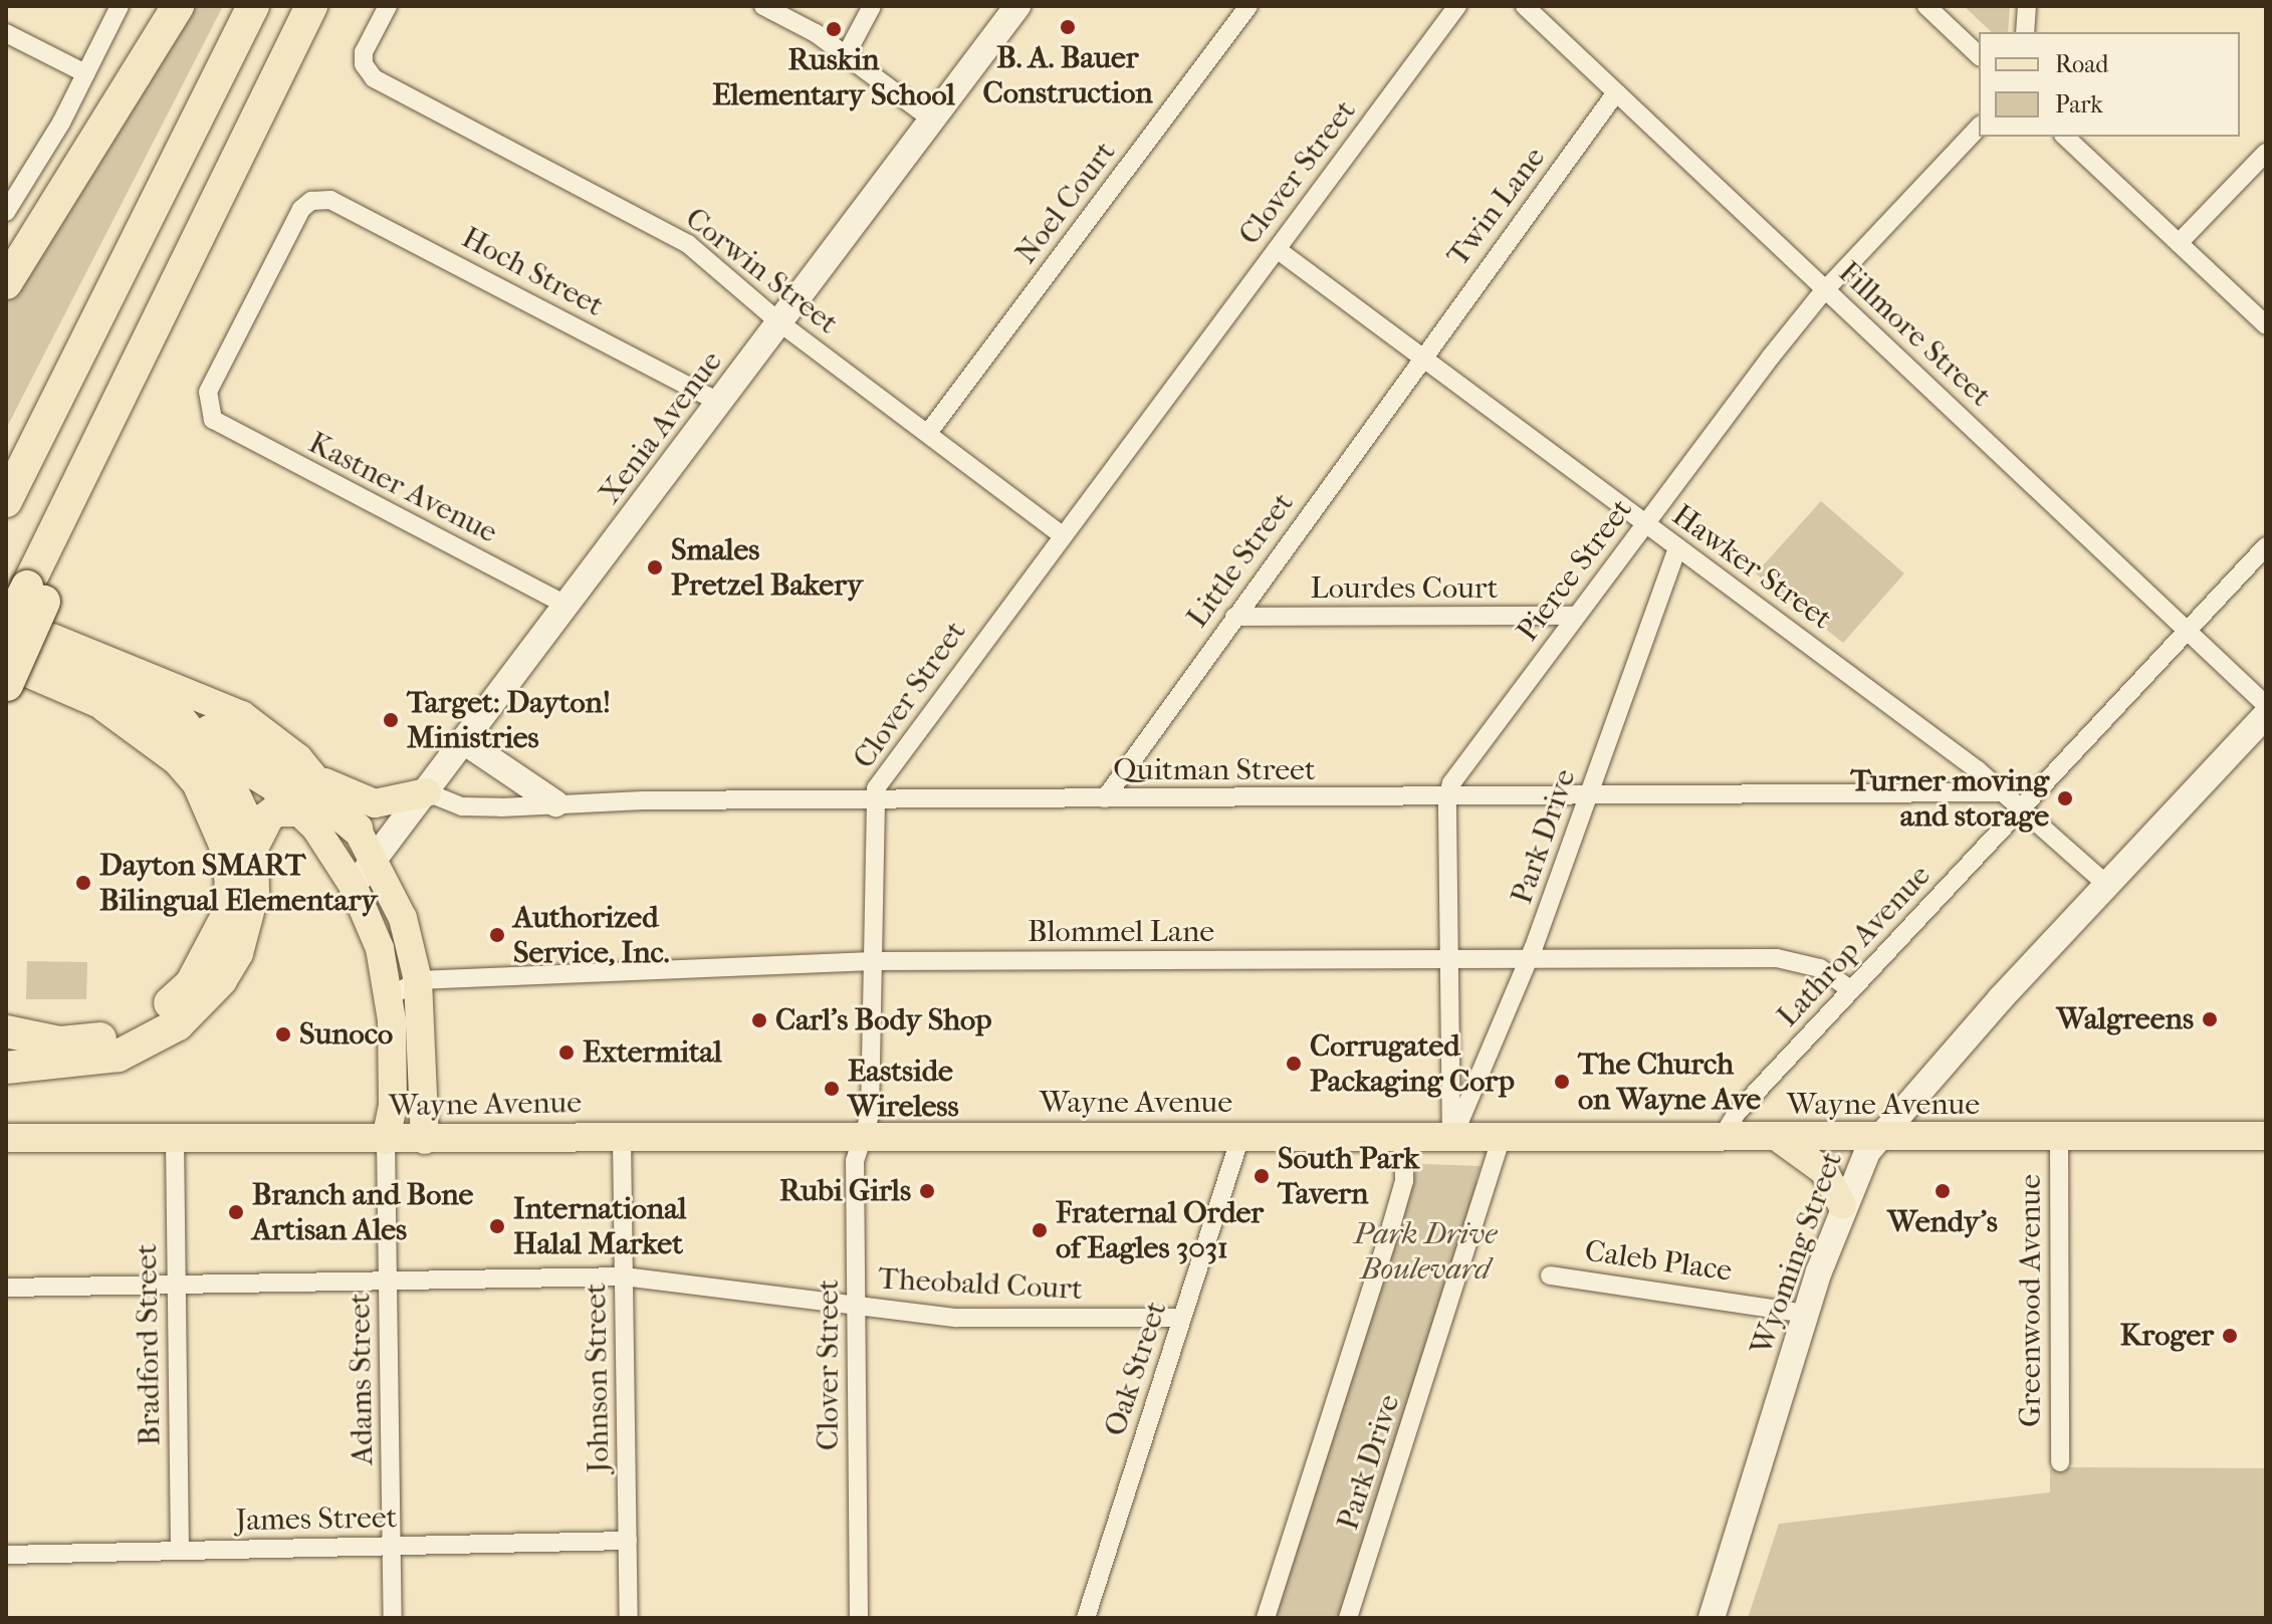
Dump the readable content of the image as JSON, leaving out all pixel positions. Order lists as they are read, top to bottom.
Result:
{
  "streets": {
    "main road": ["Wayne Avenue"],
    "street": [
      "Clover Street",
      "Noel Court",
      "Twin Lane",
      "Corwin Street",
      "Hoch Street",
      "Fillmore Street",
      "Xenia Avenue",
      "Kastner Avenue",
      "Little Street",
      "Hawker Street",
      "Pierce Street",
      "Lourdes Court",
      "Quitman Street",
      "Park Drive",
      "Blommel Lane",
      "Lathrop Avenue",
      "Wyoming Street",
      "Caleb Place",
      "Theobald Court",
      "Greenwood Avenue",
      "Bradford Street",
      "Oak Street",
      "Johnson Street",
      "Adams Street",
      "James Street"
    ]
  },
  "crossings": [
    ["Clover Street", "Corwin Street"],
    ["Clover Street", "Hawker Street"],
    ["Clover Street", "Quitman Street"],
    ["Clover Street", "Blommel Lane"],
    ["Clover Street", "Wayne Avenue"],
    ["Clover Street", "Theobald Court"],
    ["Noel Court", "Corwin Street"],
    ["Twin Lane", "Fillmore Street"],
    ["Twin Lane", "Little Street"],
    ["Twin Lane", "Hawker Street"],
    ["Corwin Street", "Xenia Avenue"],
    ["Hoch Street", "Xenia Avenue"],
    ["Hoch Street", "Kastner Avenue"],
    ["Fillmore Street", "Pierce Street"],
    ["Fillmore Street", "Lathrop Avenue"],
    ["Xenia Avenue", "Kastner Avenue"],
    ["Xenia Avenue", "Quitman Street"],
    ["Little Street", "Hawker Street"],
    ["Little Street", "Lourdes Court"],
    ["Little Street", "Quitman Street"],
    ["Hawker Street", "Pierce Street"],
    ["Hawker Street", "Quitman Street"],
    ["Hawker Street", "Park Drive"],
    ["Hawker Street", "Lathrop Avenue"],
    ["Hawker Street", "Wyoming Street"],
    ["Pierce Street", "Lourdes Court"],
    ["Pierce Street", "Quitman Street"],
    ["Pierce Street", "Park Drive"],
    ["Pierce Street", "Blommel Lane"],
    ["Pierce Street", "Wayne Avenue"],
    ["Quitman Street", "Park Drive"],
    ["Park Drive", "Blommel Lane"],
    ["Park Drive", "Wayne Avenue"],
    ["Blommel Lane", "Lathrop Avenue"],
    ["Lathrop Avenue", "Wayne Avenue"],
    ["Wayne Avenue", "Wyoming Street"],
    ["Wayne Avenue", "Greenwood Avenue"],
    ["Wayne Avenue", "Bradford Street"],
    ["Wayne Avenue", "Oak Street"],
    ["Wayne Avenue", "Johnson Street"],
    ["Wayne Avenue", "Adams Street"],
    ["Wyoming Street", "Caleb Place"],
    ["Theobald Court", "Bradford Street"],
    ["Theobald Court", "Oak Street"],
    ["Theobald Court", "Johnson Street"],
    ["Theobald Court", "Adams Street"],
    ["Bradford Street", "James Street"],
    ["Johnson Street", "James Street"],
    ["Adams Street", "James Street"]
  ],
  "parks": ["Park Drive Boulevard"],
  "places": [
    "B. A. Bauer Construction",
    "Ruskin Elementary School",
    "Smales Pretzel Bakery",
    "Target: Dayton! Ministries",
    "Turner moving and storage",
    "Dayton SMART Bilingual Elementary",
    "Authorized Service, Inc.",
    "Walgreens",
    "Carl’s Body Shop",
    "Sunoco",
    "Extermital",
    "Corrugated Packaging Corp",
    "The Church on Wayne Ave",
    "Eastside Wireless",
    "South Park Tavern",
    "Rubi Girls",
    "Wendy's",
    "Branch and Bone Artisan Ales",
    "International Halal Market",
    "Fraternal Order of Eagles 3031",
    "Kroger"
  ],
  "legend": ["Road", "Park"]
}
